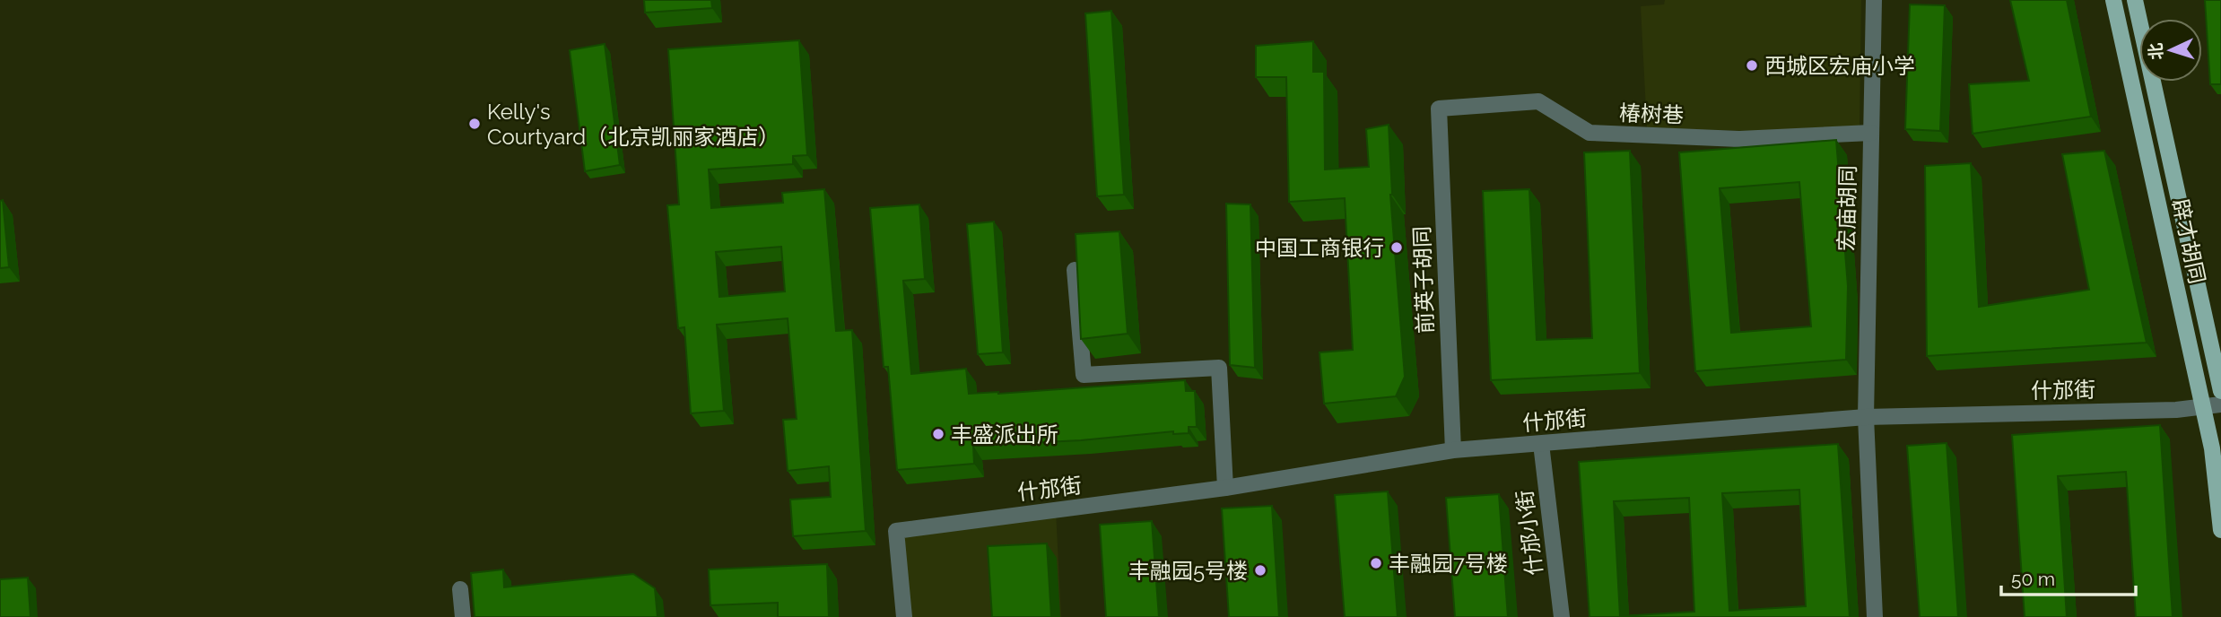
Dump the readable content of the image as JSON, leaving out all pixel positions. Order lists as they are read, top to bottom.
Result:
{
  "streets": {
    "main road": ["辟才胡同"],
    "street": [
      "椿树巷",
      "宏庙胡同",
      "前英子胡同",
      "什邡街",
      "什邡小街"
    ]
  },
  "crossings": [
    ["椿树巷", "宏庙胡同"],
    ["椿树巷", "前英子胡同"],
    ["宏庙胡同", "什邡街"],
    ["辟才胡同", "什邡街"],
    ["前英子胡同", "什邡街"],
    ["什邡街", "什邡小街"]
  ],
  "places": [
    "西城区宏庙小学",
    "Kelly's Courtyard（北京凯丽家酒店）",
    "中国工商银行",
    "丰盛派出所",
    "丰融园7号楼",
    "丰融园5号楼"
  ],
  "scale_bar": "50 m",
  "north": "left"
}
